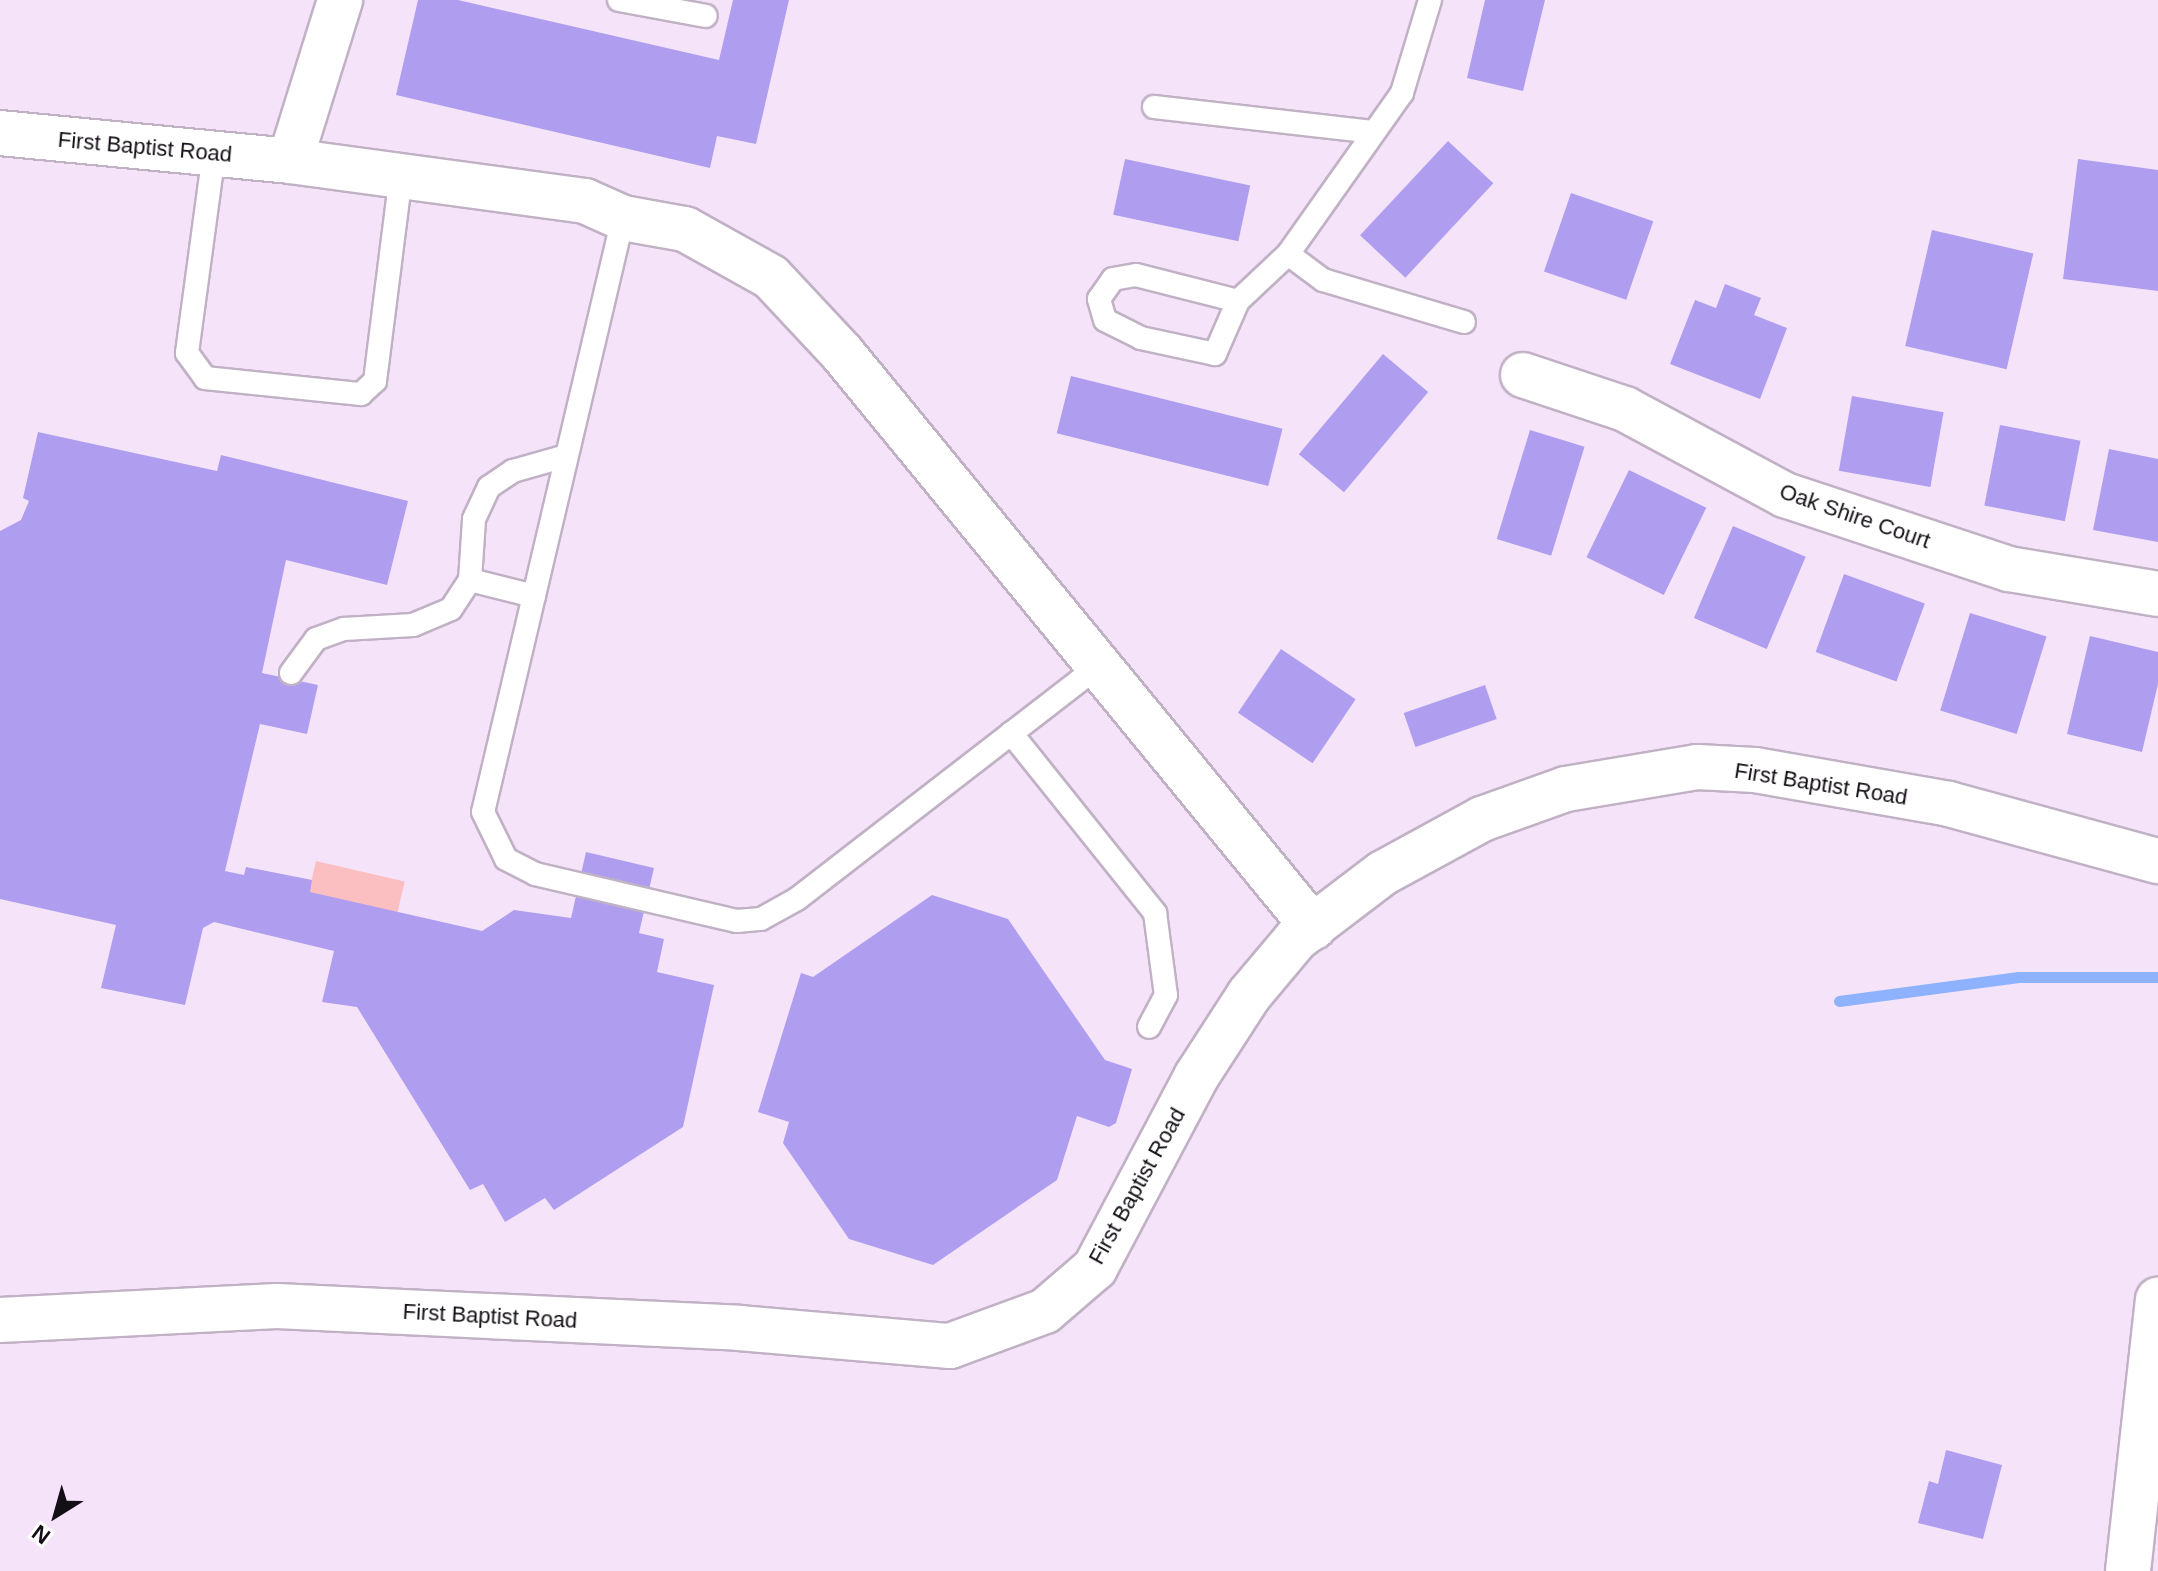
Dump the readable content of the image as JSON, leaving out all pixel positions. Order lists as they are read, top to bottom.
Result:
{
  "streets": {
    "street": ["First Baptist Road", "Oak Shire Court"]
  },
  "north": "bottom left"
}
